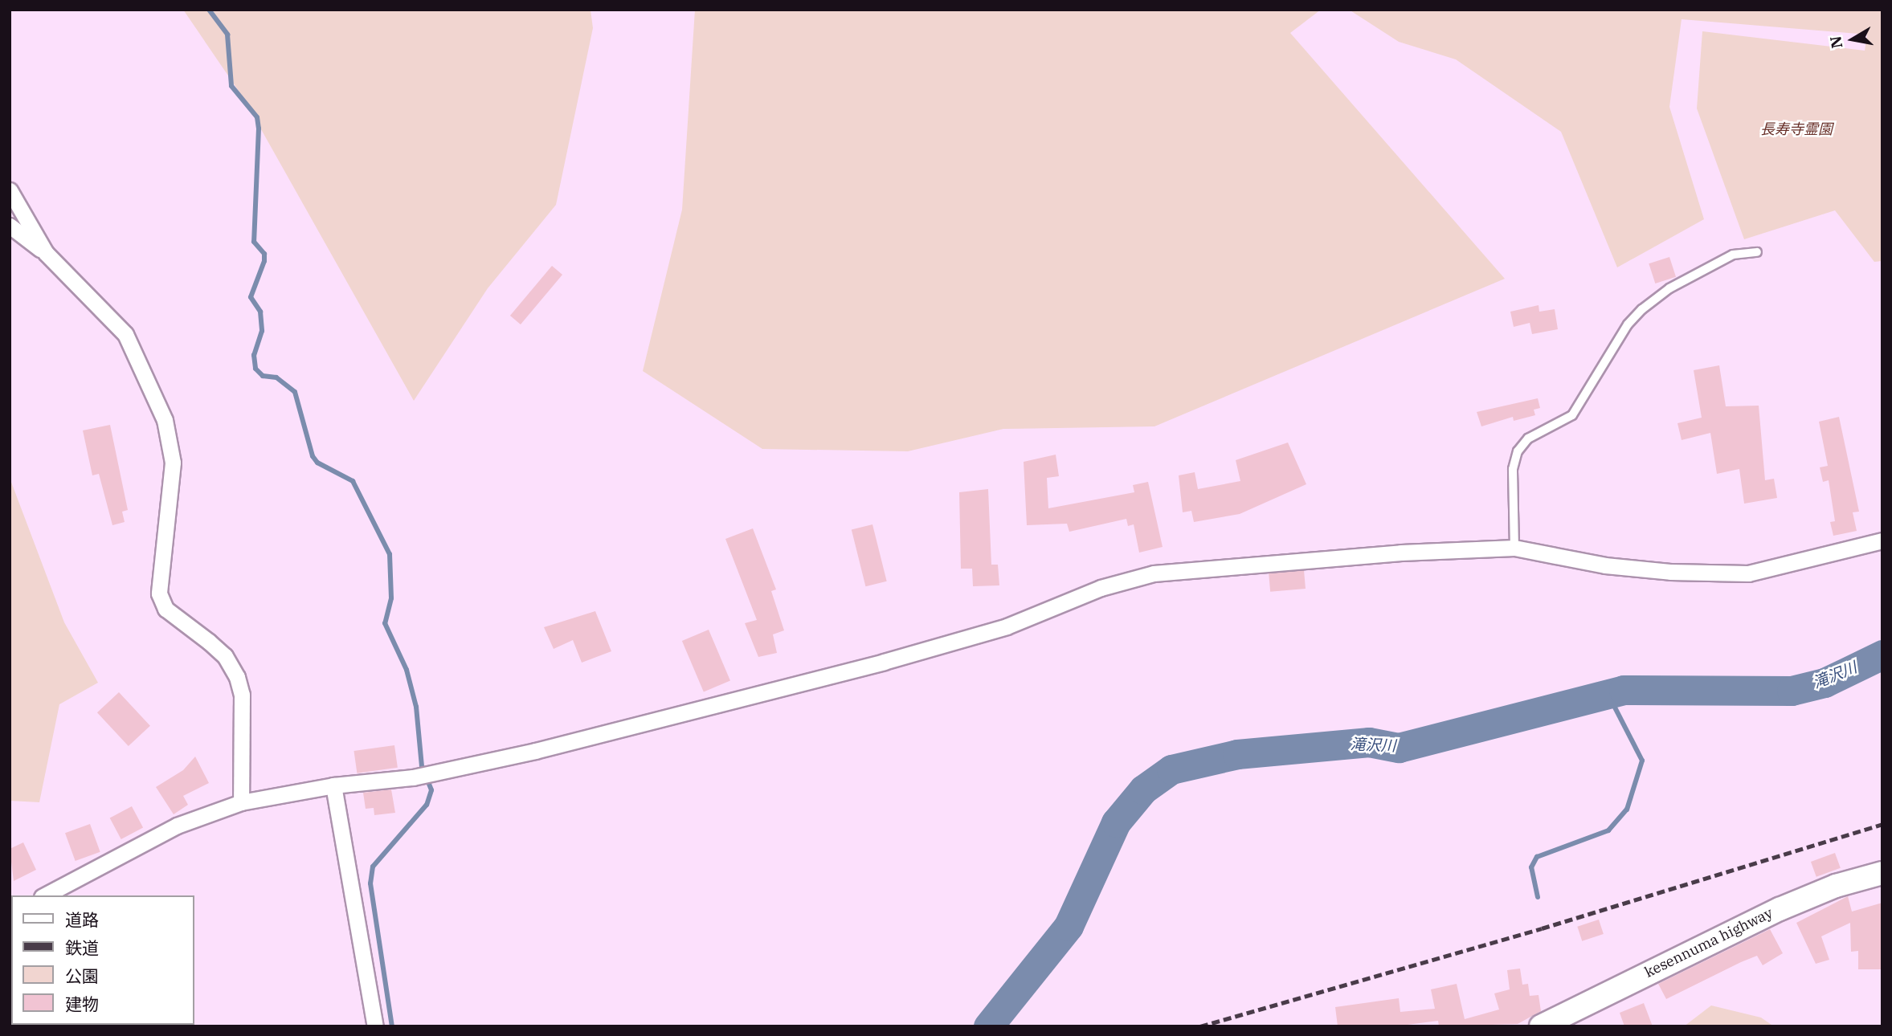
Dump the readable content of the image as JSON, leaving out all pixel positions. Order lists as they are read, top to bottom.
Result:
{
  "streets": {
    "street": ["kesennuma highway"]
  },
  "water": ["滝沢川"],
  "parks": ["長寿寺霊園"],
  "legend": [
    "道路",
    "鉄道",
    "公園",
    "建物"
  ],
  "north": "left"
}
